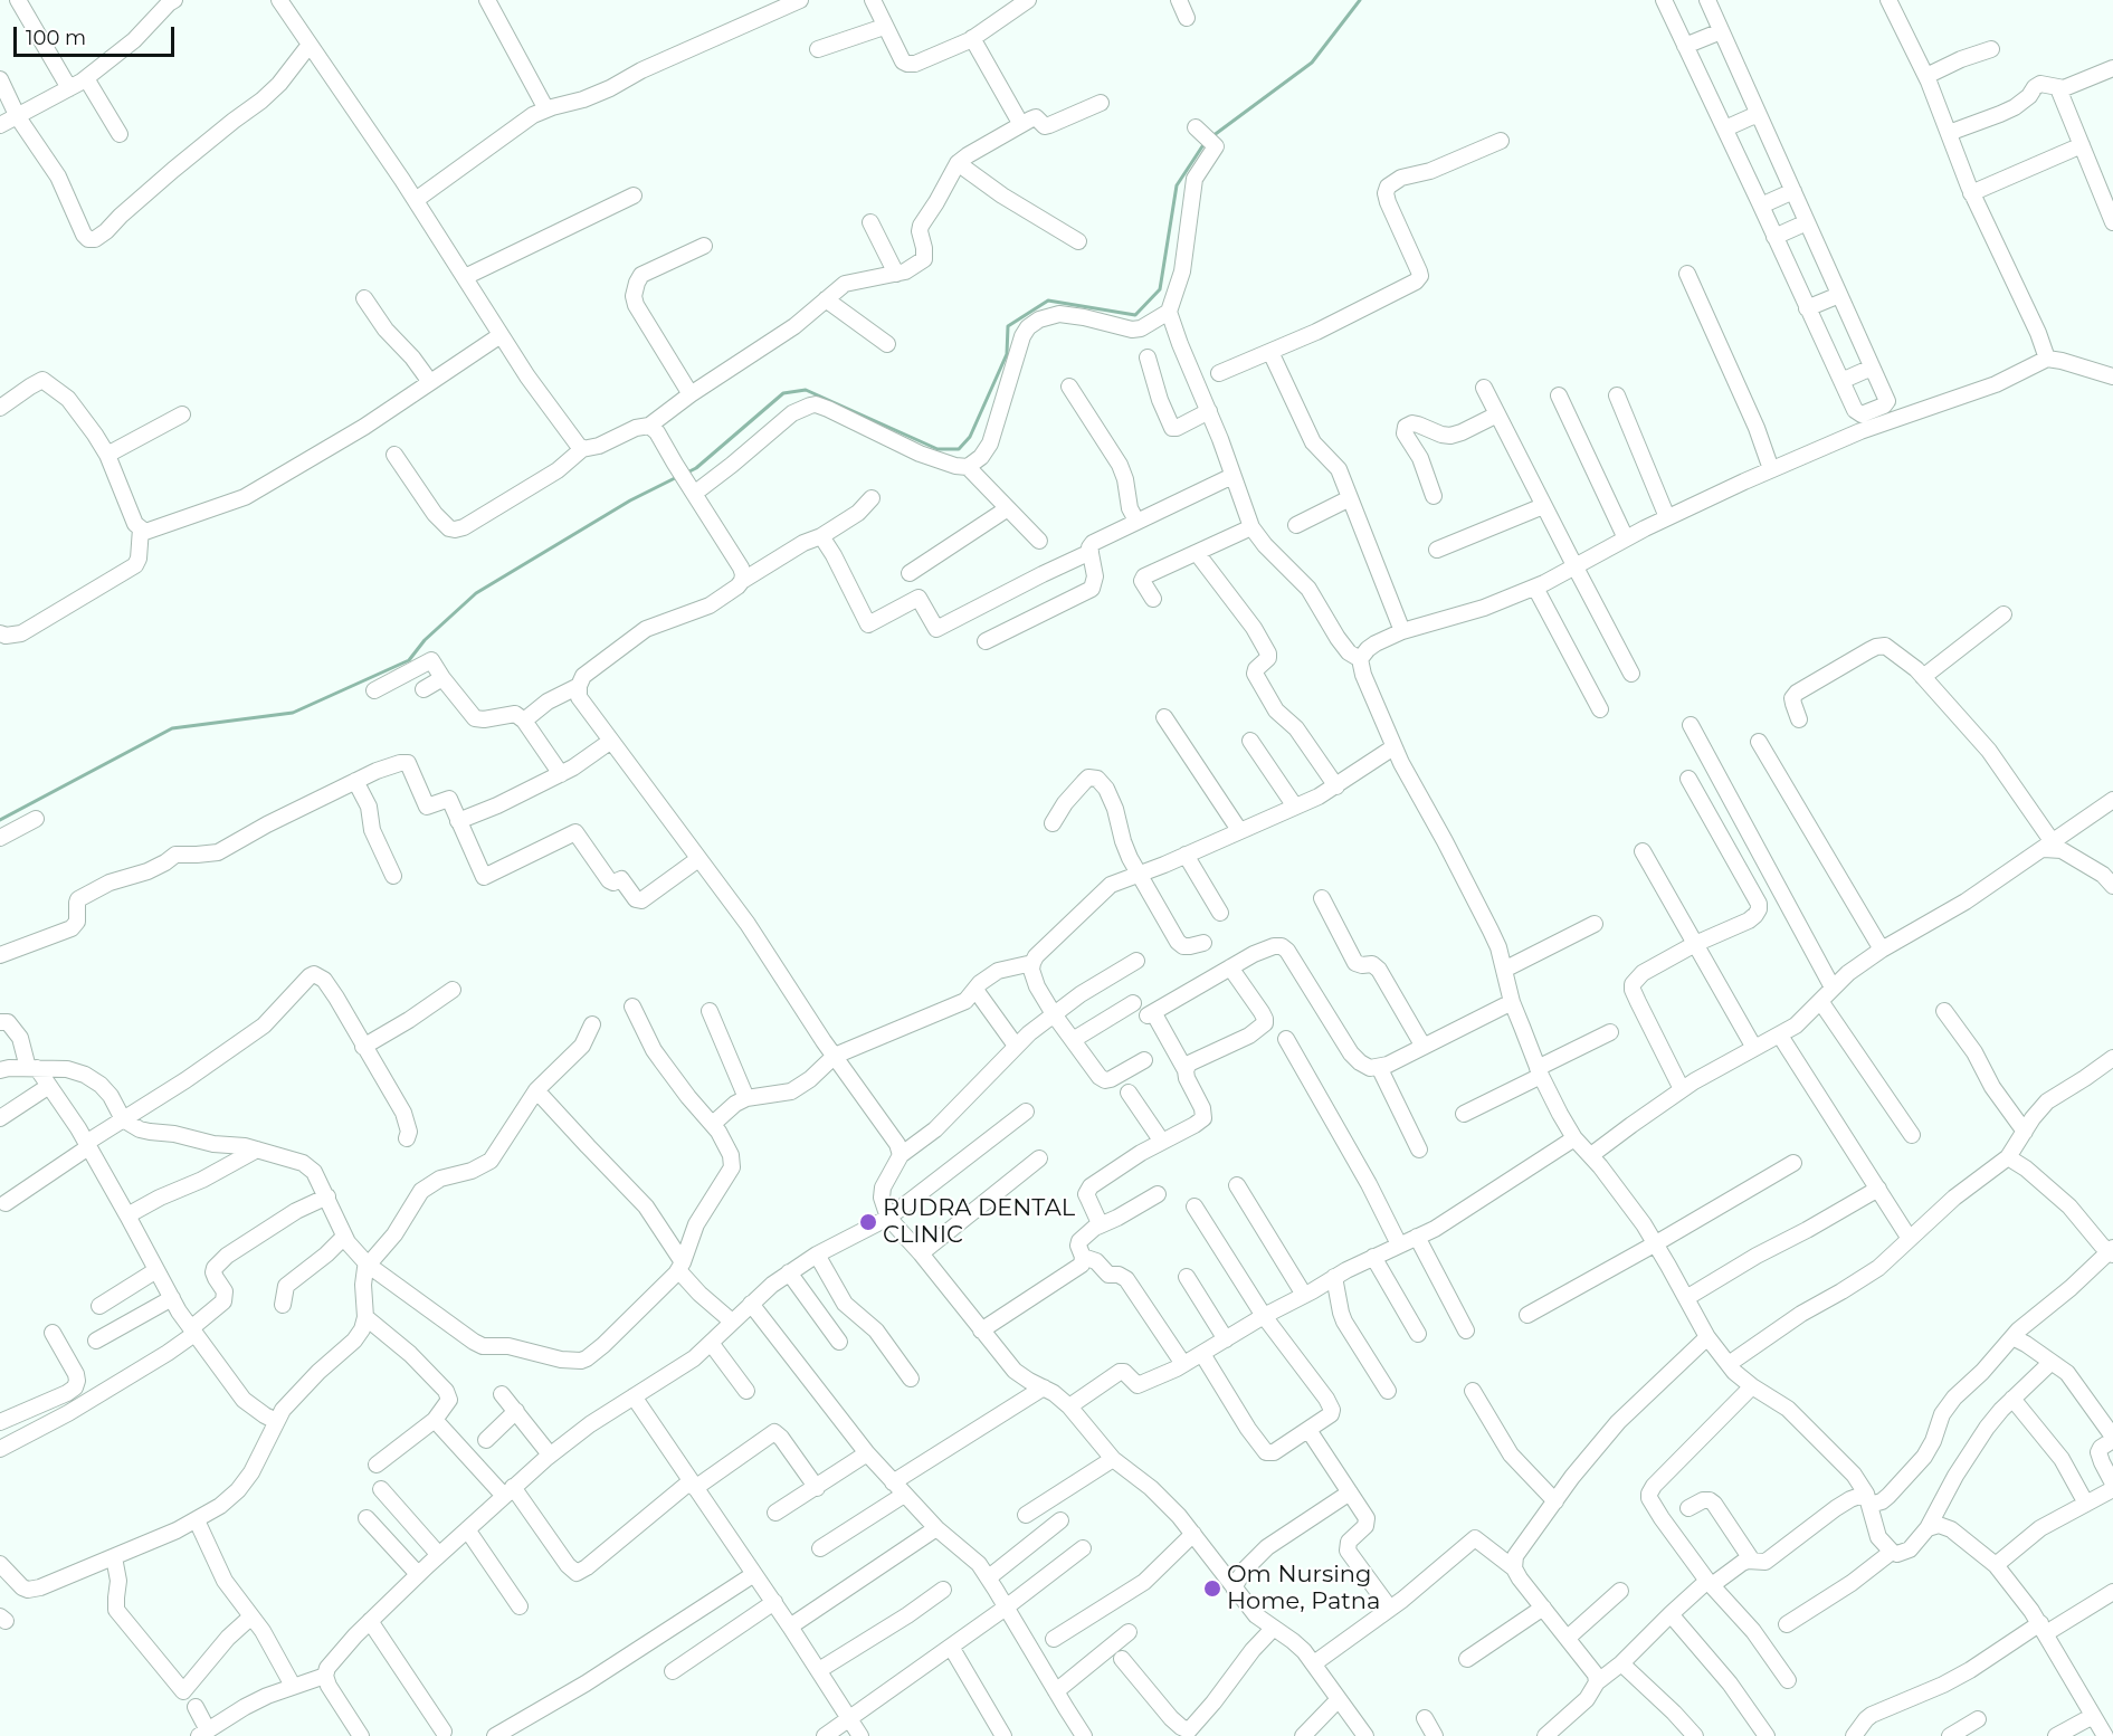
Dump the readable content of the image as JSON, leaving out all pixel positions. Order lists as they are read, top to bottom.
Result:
{
  "places": ["RUDRA DENTAL CLINIC", "Om Nursing Home, Patna"],
  "scale_bar": "100 m"
}
